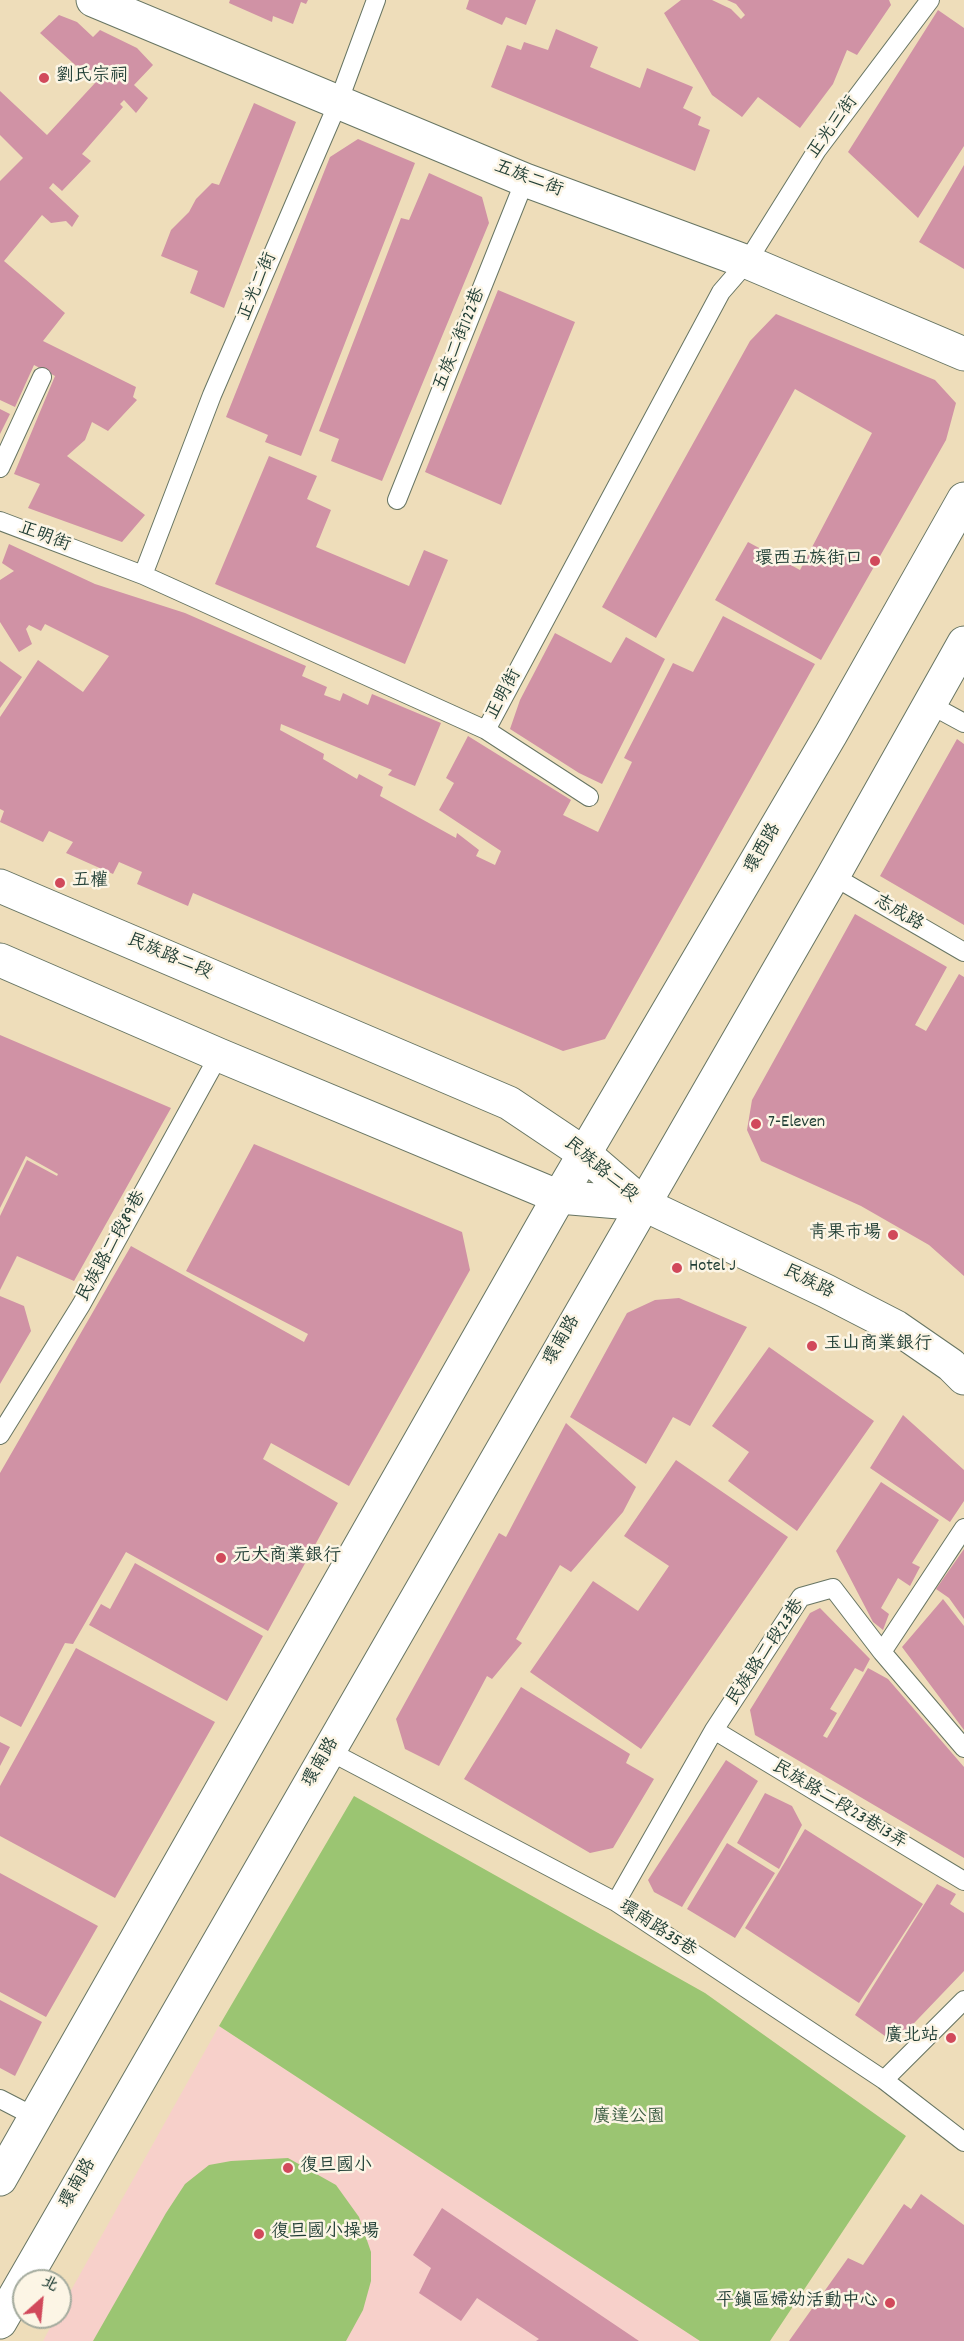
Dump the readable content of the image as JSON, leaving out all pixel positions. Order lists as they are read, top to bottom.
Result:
{
  "streets": {
    "main road": [
      "五族二街",
      "環西路",
      "民族路二段",
      "民族路",
      "環南路"
    ],
    "lane": [
      "正光三街",
      "正光二街",
      "五族二街122巷",
      "正明街",
      "志成路",
      "民族路二段89巷",
      "民族路二段23巷",
      "民族路二段23巷13弄",
      "環南路35巷"
    ]
  },
  "crossings": [
    ["正光三街", "五族二街"],
    ["正光三街", "正明街"],
    ["五族二街", "正光二街"],
    ["五族二街", "五族二街122巷"],
    ["五族二街", "正明街"],
    ["正光二街", "正明街"],
    ["環西路", "民族路二段"],
    ["民族路二段", "民族路二段89巷"],
    ["民族路二段", "民族路"],
    ["民族路二段", "環南路"],
    ["民族路", "環南路"],
    ["環南路", "環南路35巷"],
    ["民族路二段23巷", "民族路二段23巷13弄"],
    ["民族路二段23巷", "環南路35巷"]
  ],
  "parks": ["廣達公園"],
  "places": [
    "劉氏宗祠",
    "環西五族街口",
    "五權",
    "7-Eleven",
    "青果市場",
    "Hotel J",
    "玉山商業銀行",
    "元大商業銀行",
    "廣北站",
    "復旦國小",
    "復旦國小操場",
    "平鎮區婦幼活動中心"
  ],
  "north": "top right"
}
